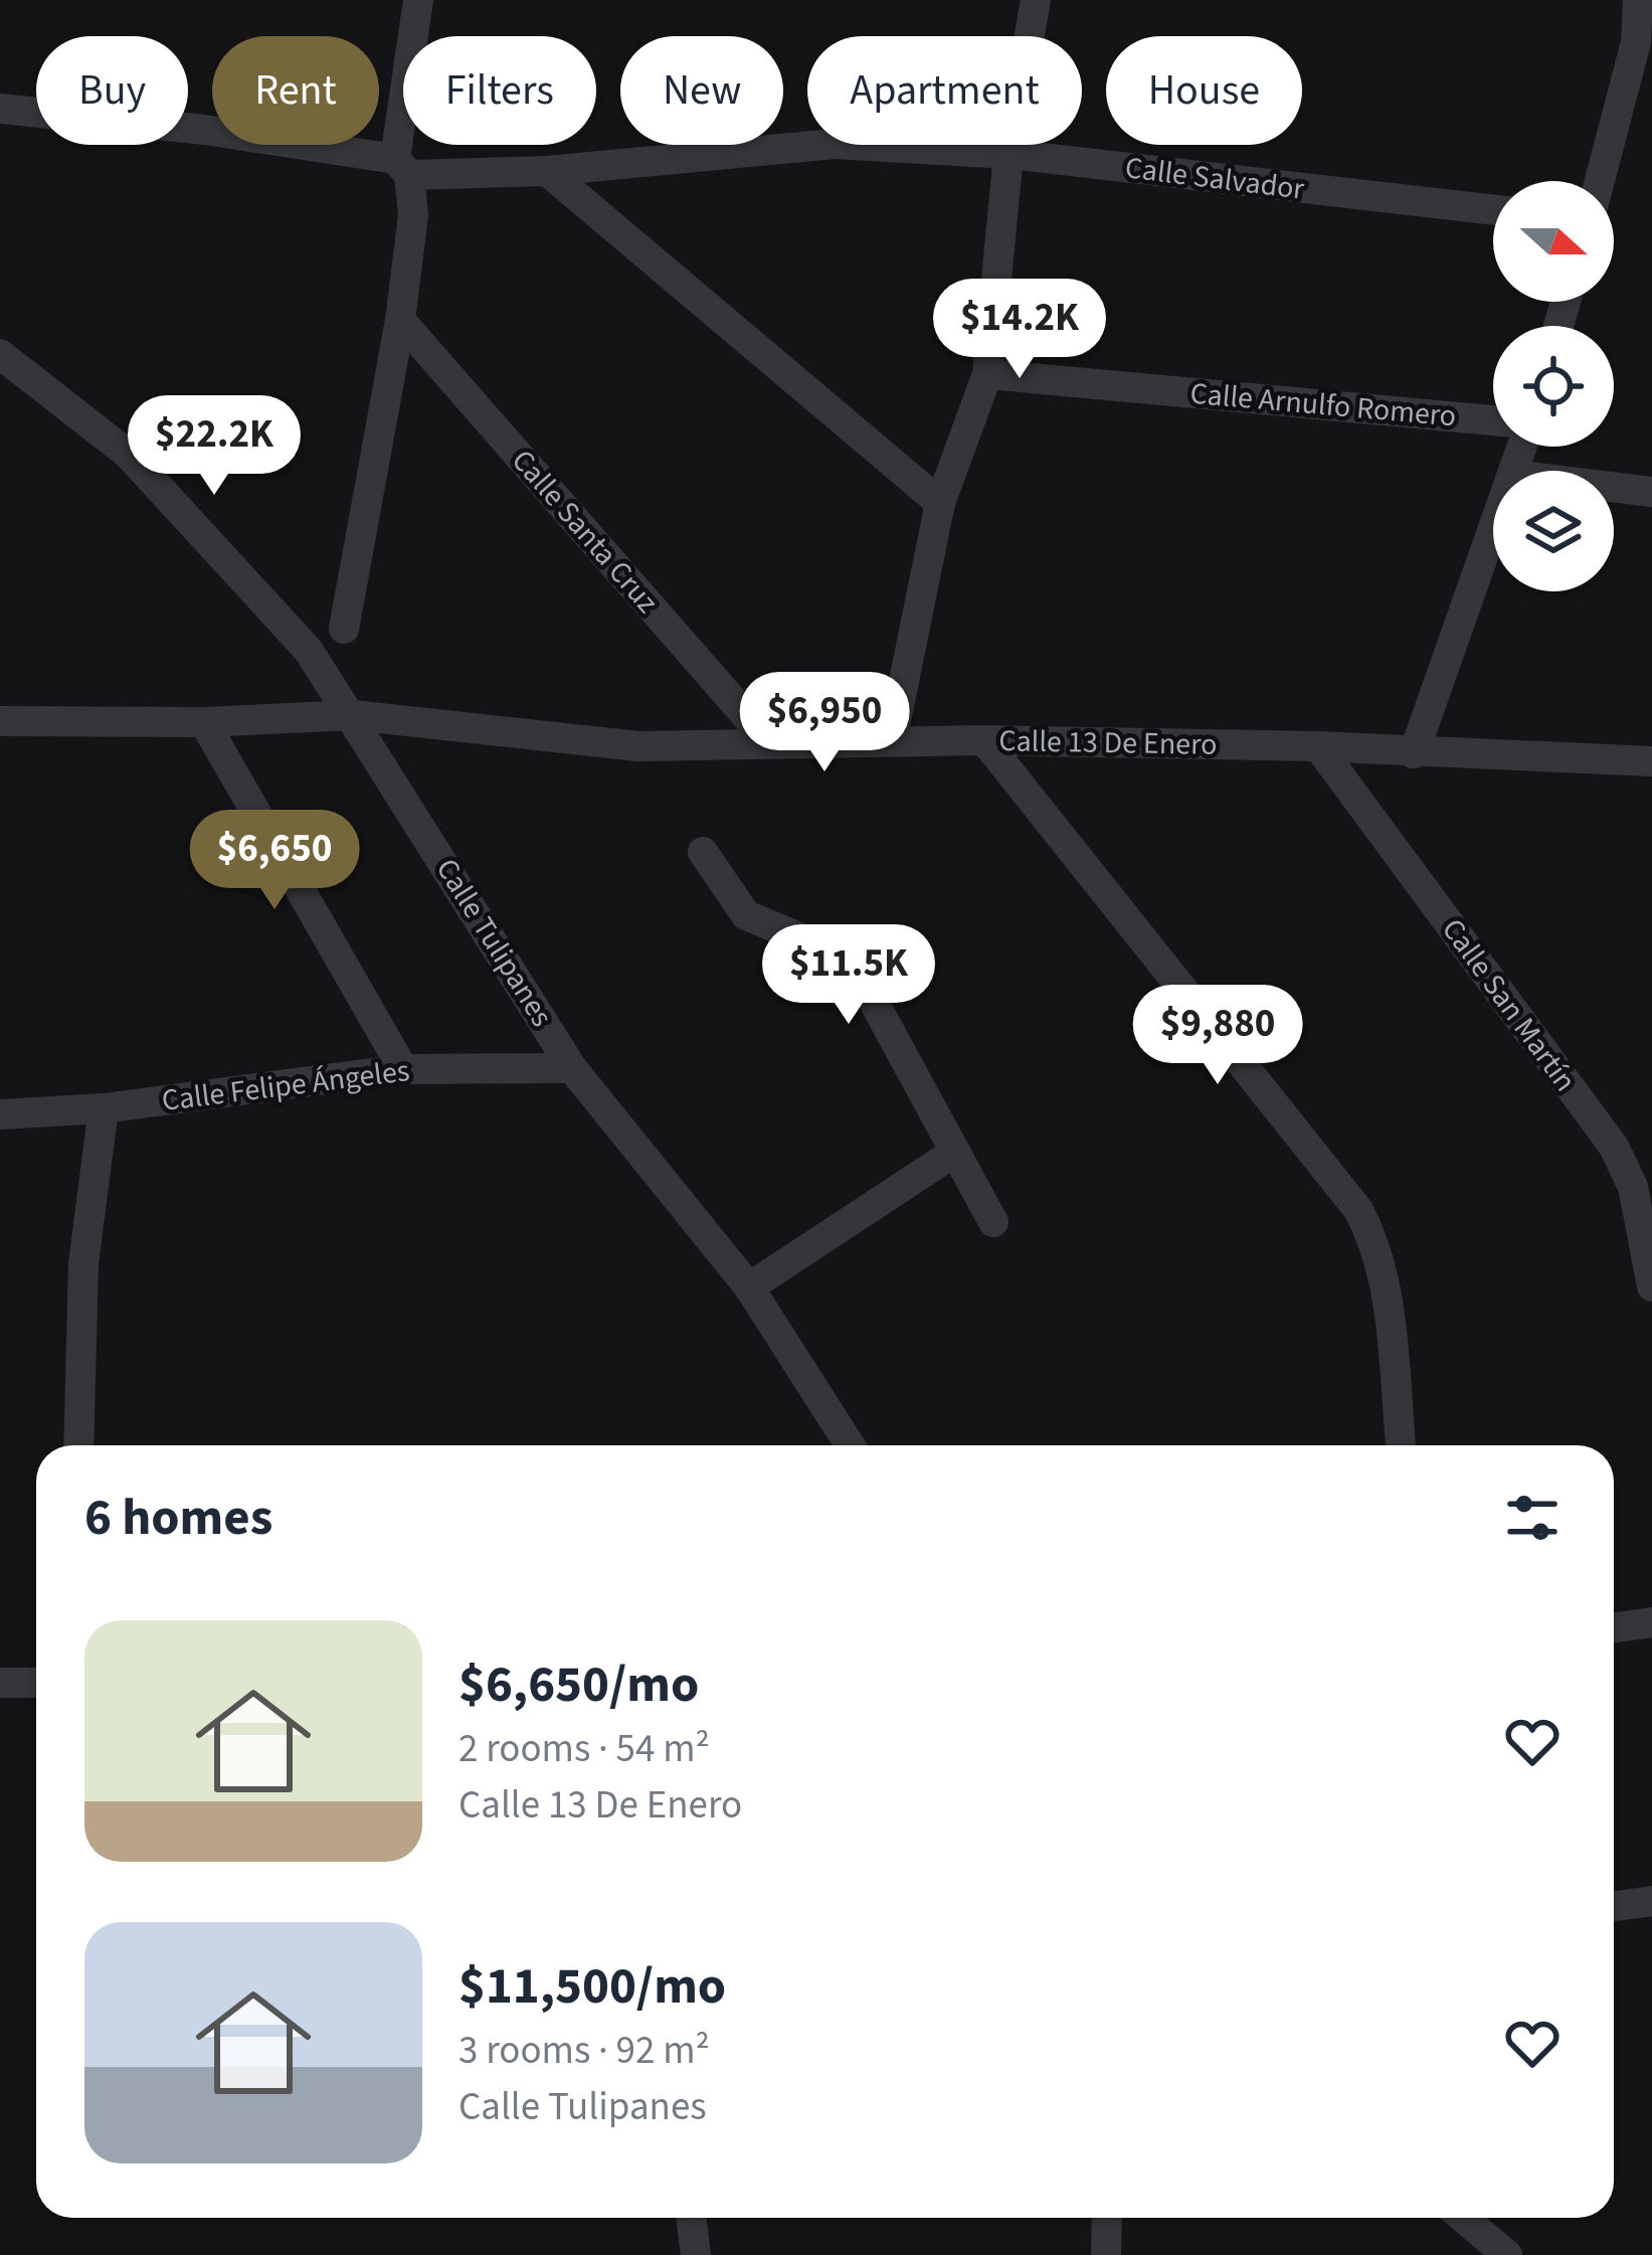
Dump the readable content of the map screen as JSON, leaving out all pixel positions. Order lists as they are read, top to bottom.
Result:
{
  "streets": {
    "street": [
      "Calle Salvador",
      "Calle Arnulfo Romero",
      "Calle Santa Cruz",
      "Calle 13 De Enero",
      "Calle Tulipanes",
      "Calle San Martín",
      "Calle Felipe Ángeles"
    ]
  },
  "crossings": [
    ["Calle Santa Cruz", "Calle 13 De Enero"],
    ["Calle 13 De Enero", "Calle Tulipanes"],
    ["Calle 13 De Enero", "Calle San Martín"],
    ["Calle Tulipanes", "Calle Felipe Ángeles"]
  ],
  "north": "right",
  "page": {
    "chip": [
      "Buy",
      "Rent",
      "Filters",
      "New",
      "Apartment",
      "House"
    ],
    "price": [
      "$14.2K",
      "$22.2K",
      "$6,950",
      "$6,650",
      "$11.5K",
      "$9,880"
    ],
    "heading": "6 homes",
    "list": [
      {
        "name": "$6,650/mo",
        "note": "2 rooms · 54 m² · Calle 13 De Enero"
      },
      {
        "name": "$11,500/mo",
        "note": "3 rooms · 92 m² · Calle Tulipanes"
      }
    ]
  }
}
